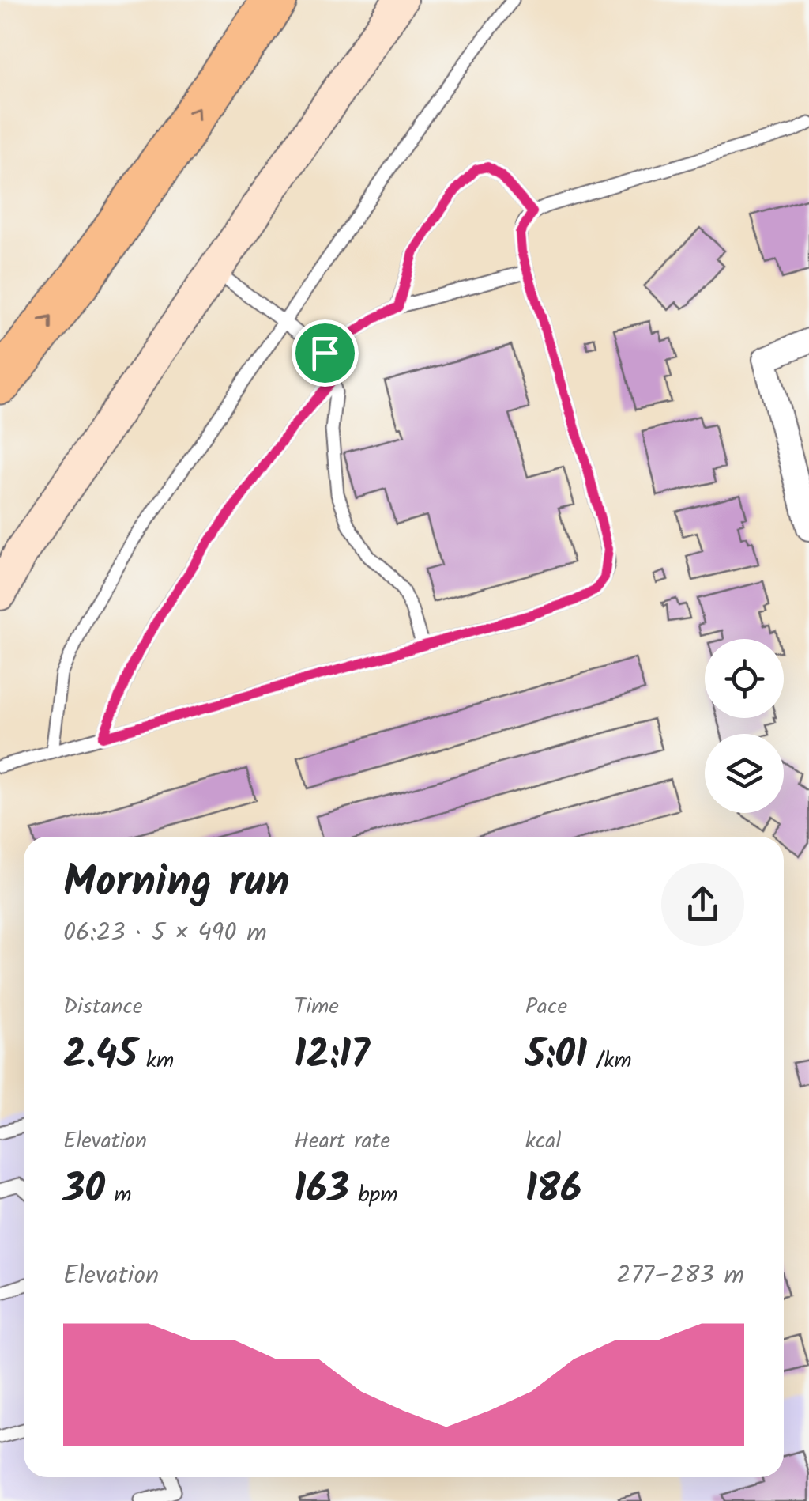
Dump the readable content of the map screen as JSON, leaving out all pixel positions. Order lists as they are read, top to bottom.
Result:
{
  "page": {
    "heading": ["Morning run", "06:23 · 5 × 490 m"],
    "stats": [
      ["Distance", "2.45 km"],
      ["Time", "12:17"],
      ["Pace", "5:01 /km"],
      ["Elevation", "30 m"],
      ["Heart rate", "163 bpm"],
      ["kcal", "186"]
    ],
    "chart": ["Elevation", "277–283 m"]
  }
}
